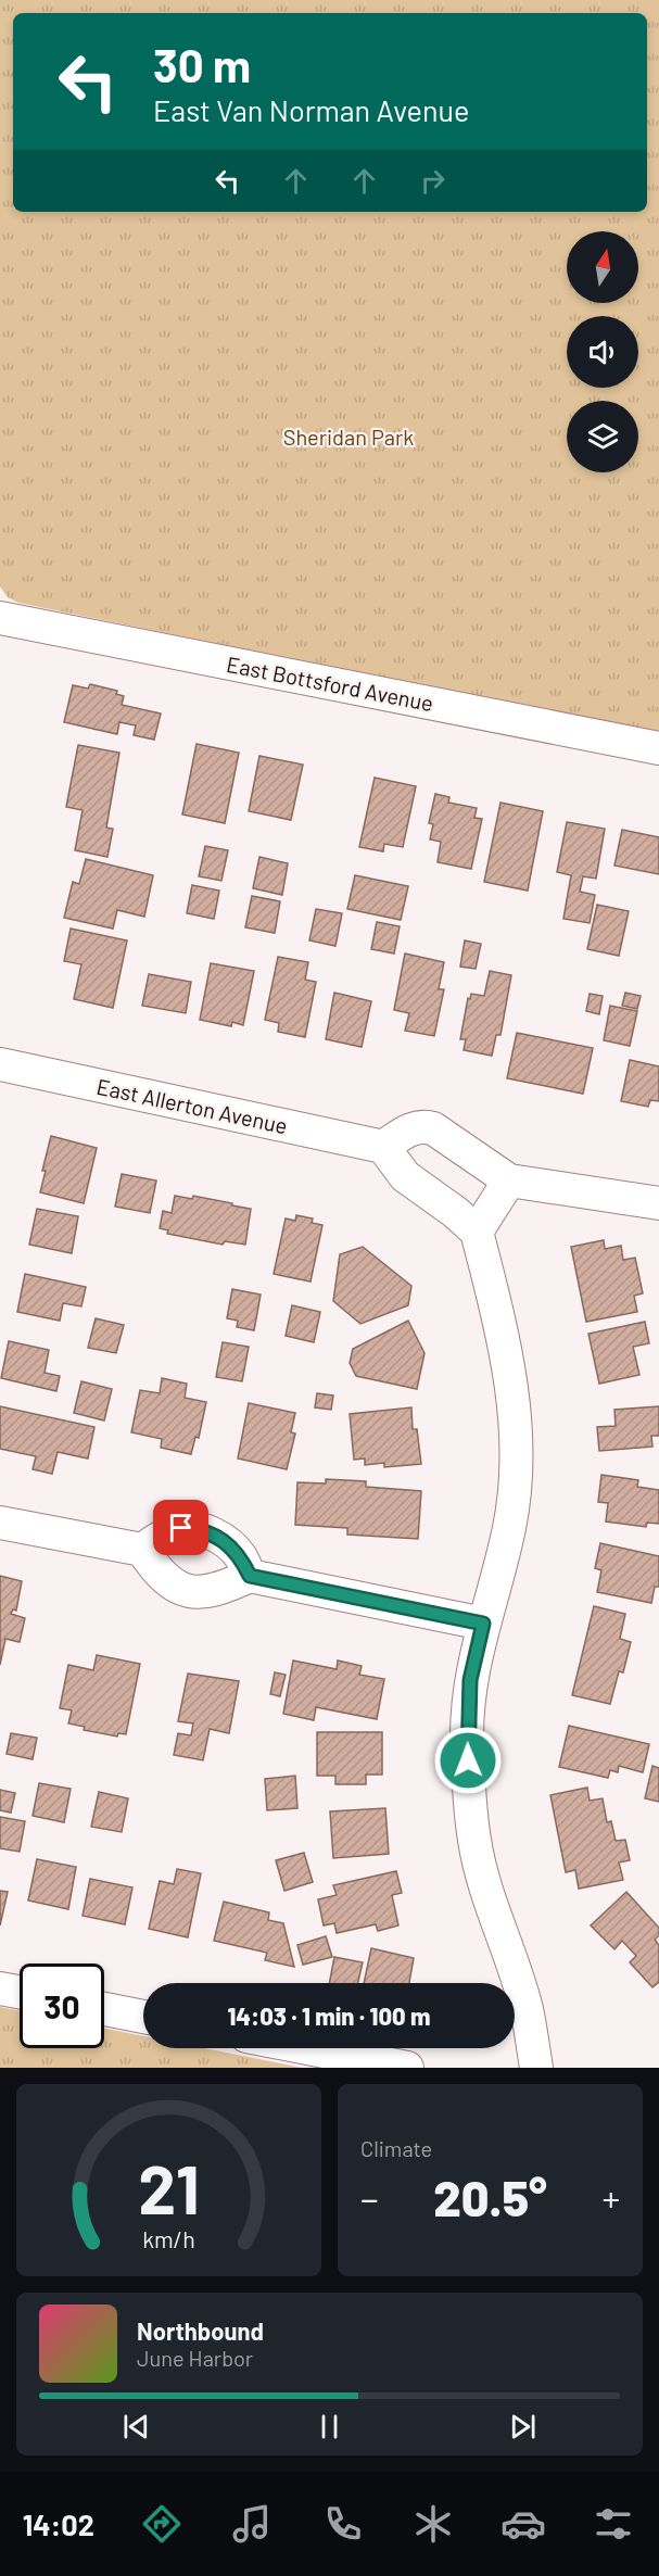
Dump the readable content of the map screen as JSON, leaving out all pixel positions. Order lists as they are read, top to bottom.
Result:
{
  "streets": {
    "street": ["East Bottsford Avenue", "East Allerton Avenue"]
  },
  "parks": ["Sheridan Park"],
  "north": "top",
  "page": {
    "turn": ["30 m", "East Van Norman Avenue"],
    "limit": "30",
    "trip": "14:03 · 1 min · 100 m",
    "tile": "Climate",
    "heat": ["−", "20.5°", "+"],
    "song": ["Northbound", "June Harbor"],
    "tabs": "14:02",
    "gauge": ["21", "km/h"]
  }
}
